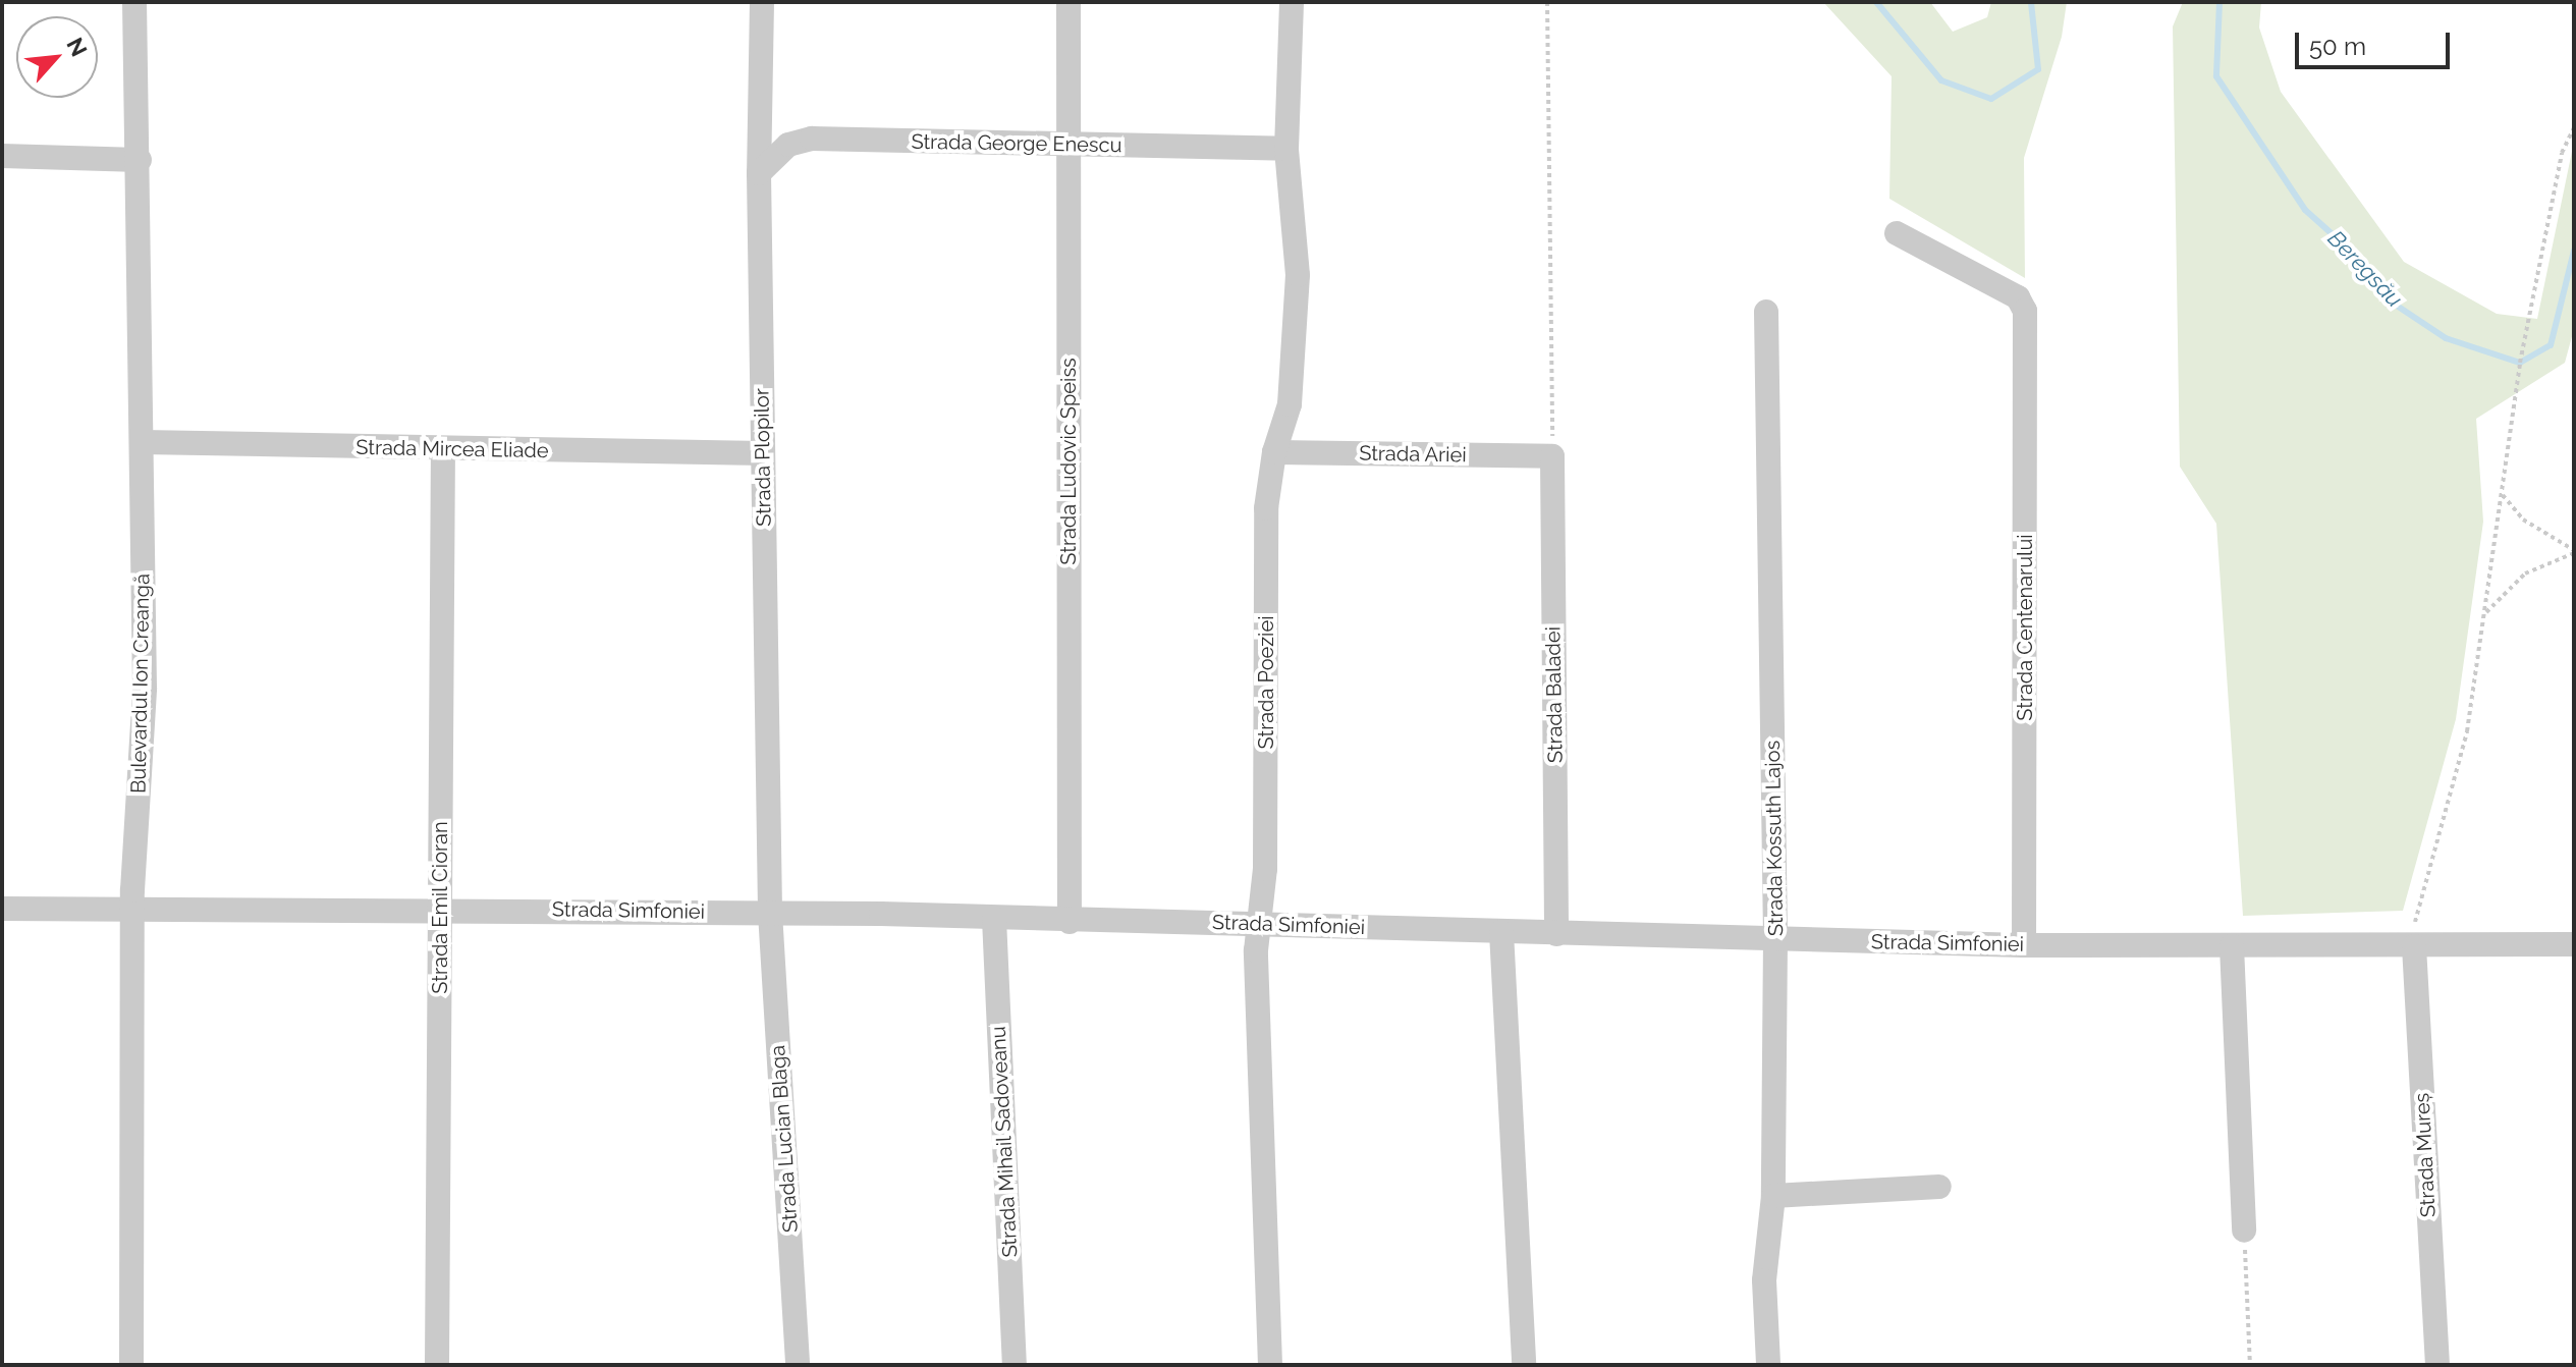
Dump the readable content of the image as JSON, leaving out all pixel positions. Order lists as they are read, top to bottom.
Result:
{
  "streets": {
    "street": [
      "Strada George Enescu",
      "Strada Mircea Eliade",
      "Strada Ariei",
      "Strada Plopilor",
      "Strada Ludovic Speiss",
      "Strada Centenarului",
      "Strada Poeziei",
      "Bulevardul Ion Creangă",
      "Strada Baladei",
      "Strada Kossuth Lajos",
      "Strada Emil Cioran",
      "Strada Simfoniei",
      "Strada Lucian Blaga",
      "Strada Mihail Sadoveanu",
      "Strada Mureș"
    ]
  },
  "crossings": [
    ["Strada George Enescu", "Strada Plopilor"],
    ["Strada George Enescu", "Strada Ludovic Speiss"],
    ["Strada George Enescu", "Strada Poeziei"],
    ["Strada Mircea Eliade", "Strada Plopilor"],
    ["Strada Mircea Eliade", "Bulevardul Ion Creangă"],
    ["Strada Mircea Eliade", "Strada Emil Cioran"],
    ["Strada Ariei", "Strada Poeziei"],
    ["Strada Ariei", "Strada Baladei"],
    ["Strada Plopilor", "Strada Simfoniei"],
    ["Strada Plopilor", "Strada Lucian Blaga"],
    ["Strada Ludovic Speiss", "Strada Simfoniei"],
    ["Strada Centenarului", "Strada Simfoniei"],
    ["Strada Poeziei", "Strada Simfoniei"],
    ["Bulevardul Ion Creangă", "Strada Simfoniei"],
    ["Strada Baladei", "Strada Simfoniei"],
    ["Strada Kossuth Lajos", "Strada Simfoniei"],
    ["Strada Emil Cioran", "Strada Simfoniei"],
    ["Strada Simfoniei", "Strada Lucian Blaga"],
    ["Strada Simfoniei", "Strada Mihail Sadoveanu"],
    ["Strada Simfoniei", "Strada Mureș"]
  ],
  "water": ["Beregsău"],
  "scale_bar": "50 m",
  "north": "top right"
}
